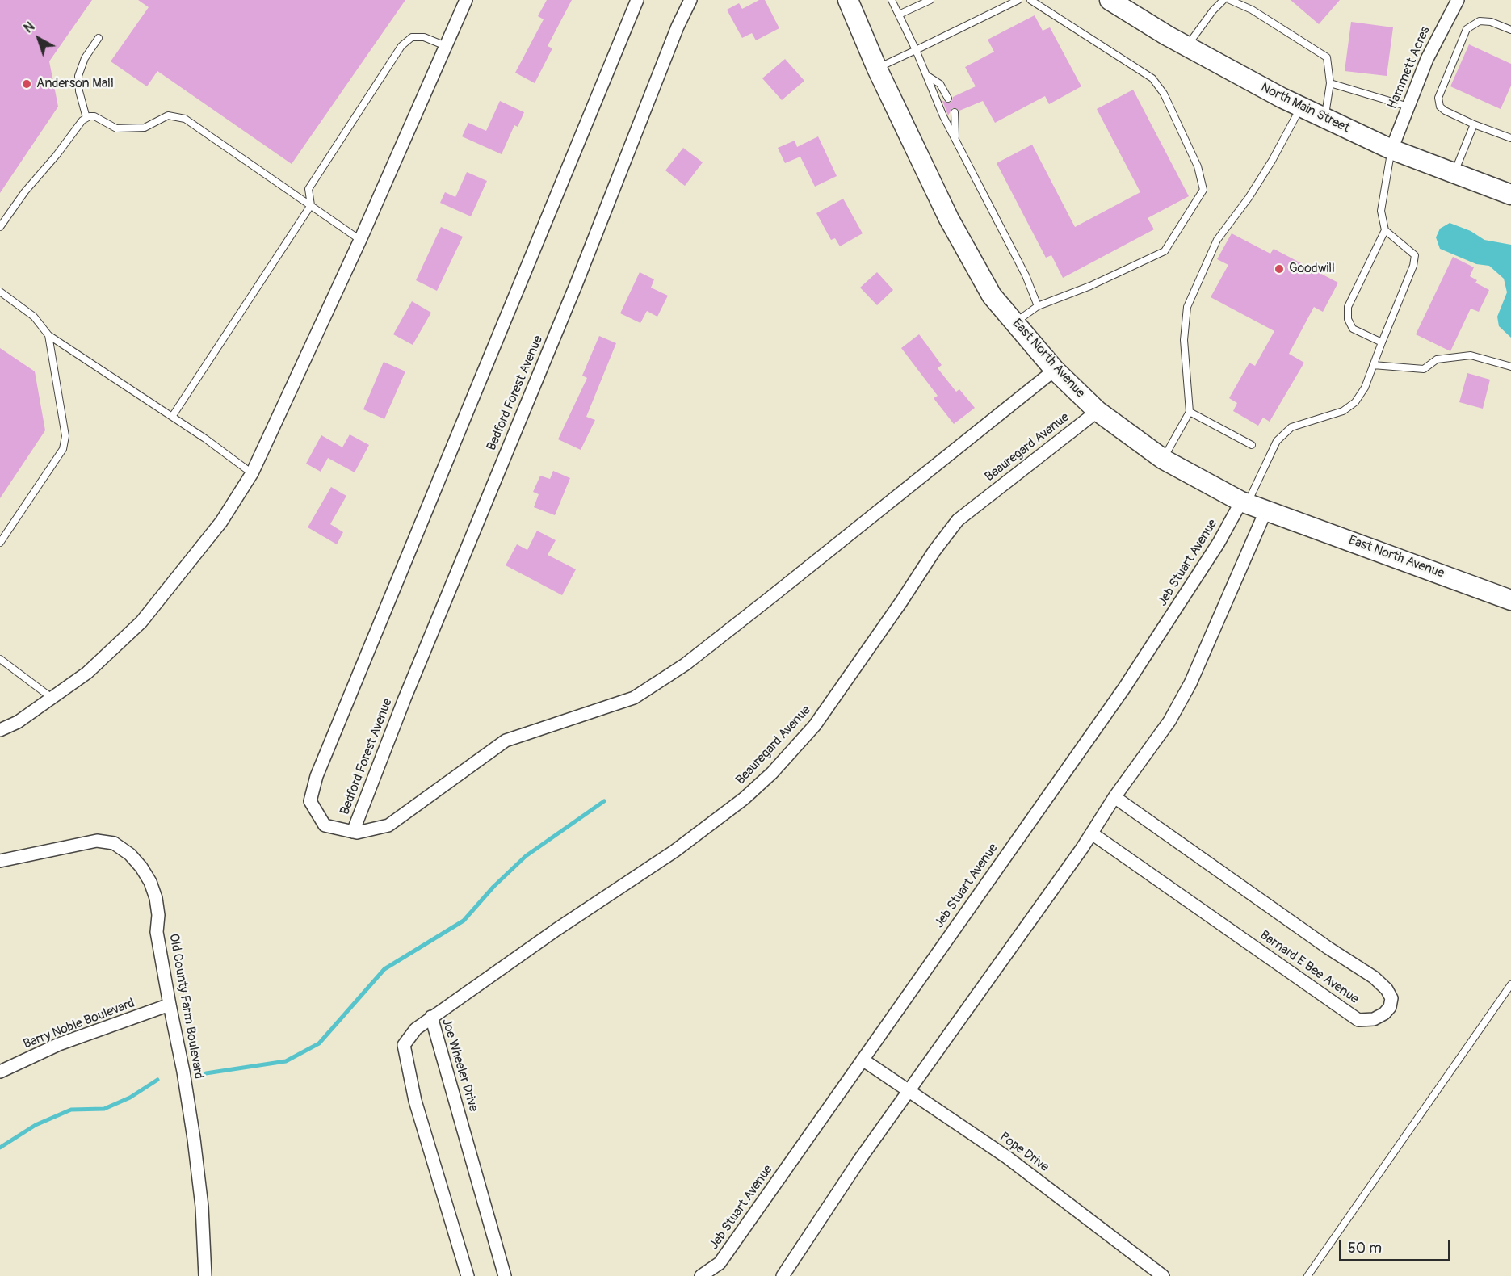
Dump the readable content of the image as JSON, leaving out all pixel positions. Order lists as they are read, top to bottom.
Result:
{
  "streets": {
    "main road": ["North Main Street", "East North Avenue"],
    "street": [
      "Hammett Acres",
      "Bedford Forest Avenue",
      "Beauregard Avenue",
      "Jeb Stuart Avenue",
      "Barnard E Bee Avenue",
      "Old County Farm Boulevard",
      "Barry Noble Boulevard",
      "Joe Wheeler Drive",
      "Pope Drive"
    ]
  },
  "crossings": [
    ["Hammett Acres", "North Main Street"],
    ["East North Avenue", "Beauregard Avenue"],
    ["East North Avenue", "Jeb Stuart Avenue"],
    ["Beauregard Avenue", "Joe Wheeler Drive"],
    ["Jeb Stuart Avenue", "Pope Drive"],
    ["Old County Farm Boulevard", "Barry Noble Boulevard"]
  ],
  "places": ["Anderson Mall", "Goodwill"],
  "scale_bar": "50 m",
  "north": "top left"
}
